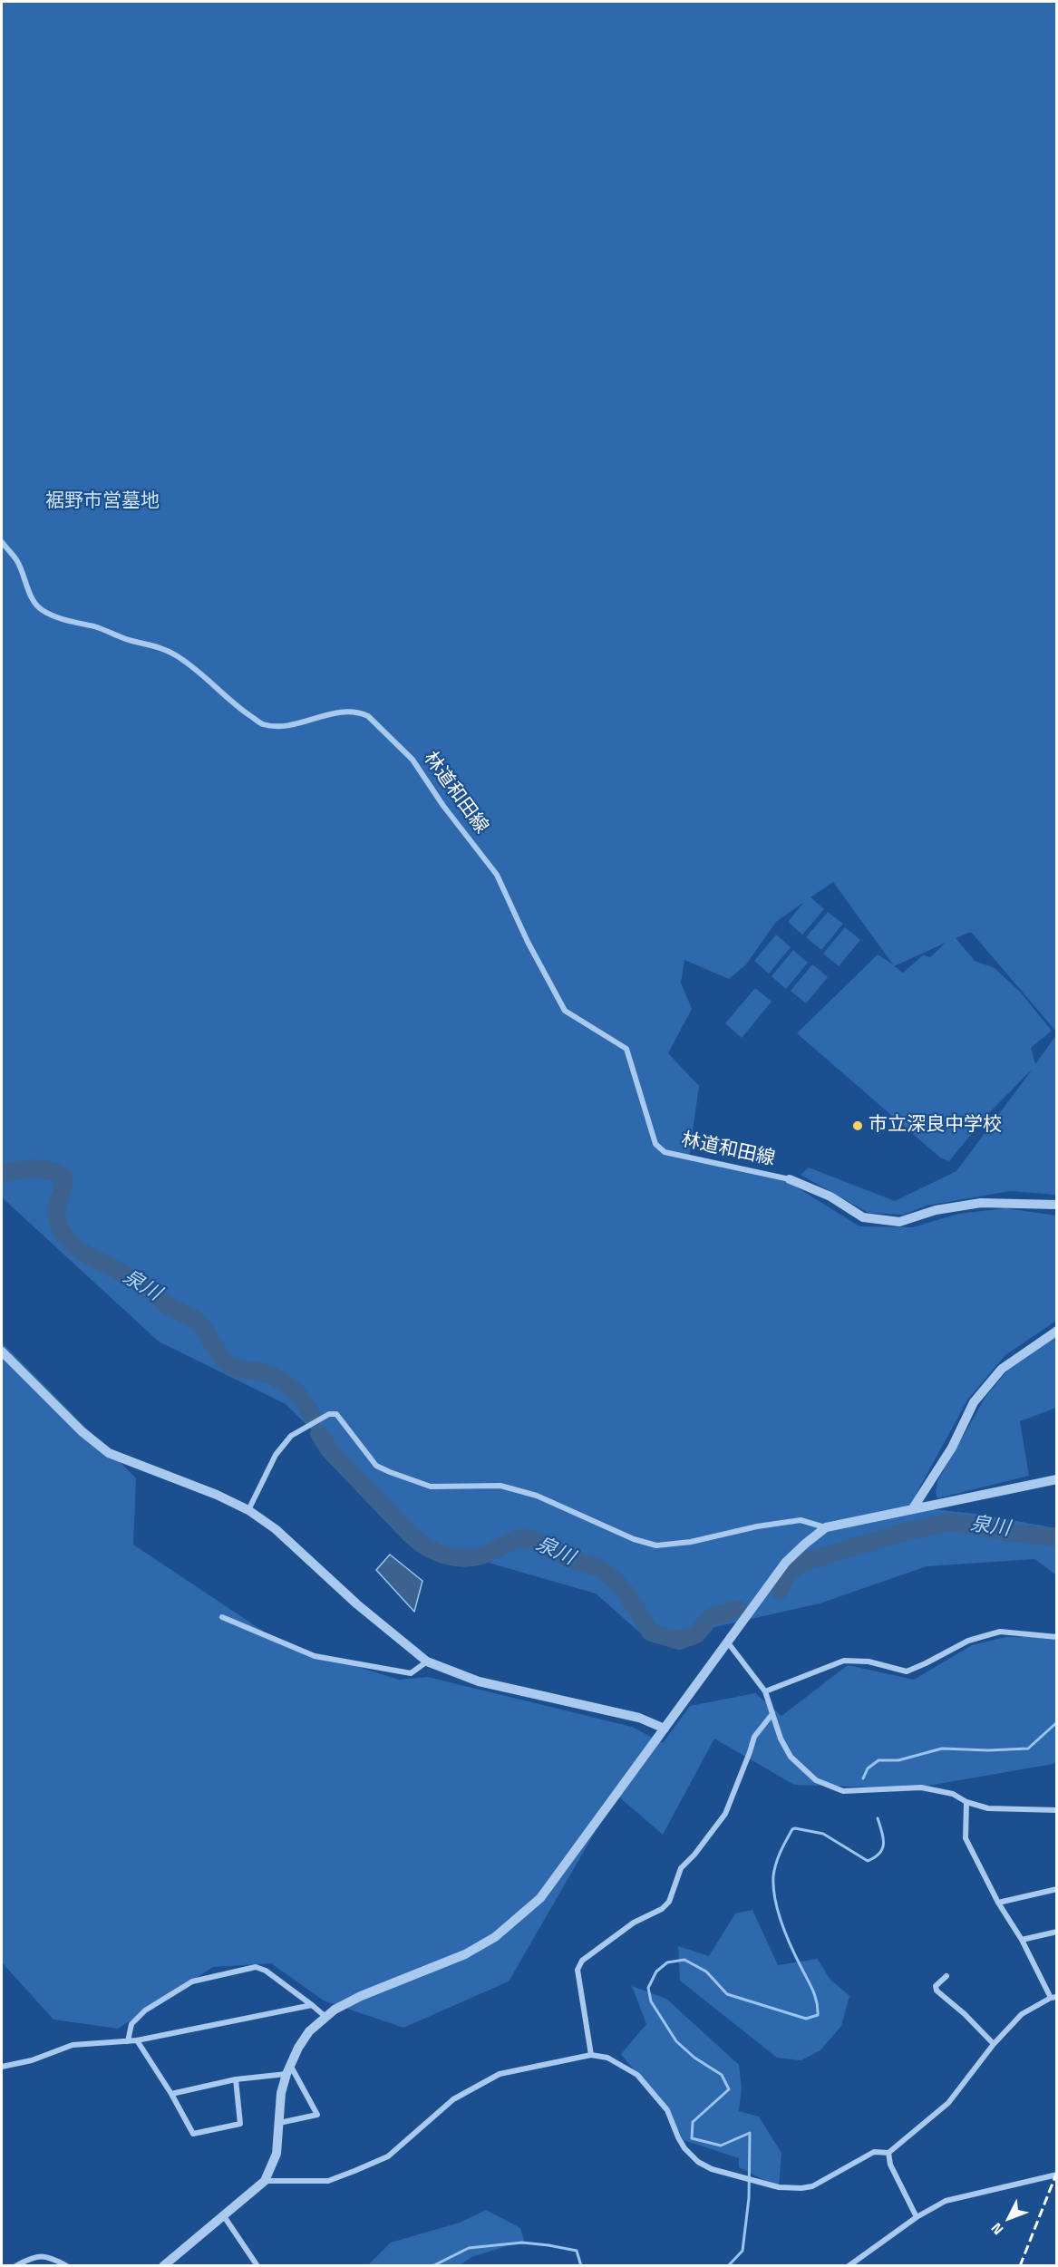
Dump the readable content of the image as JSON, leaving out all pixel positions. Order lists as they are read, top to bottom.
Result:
{
  "streets": {
    "street": ["林道和田線"]
  },
  "water": ["泉川"],
  "parks": ["裾野市営墓地"],
  "places": ["市立深良中学校"],
  "north": "bottom left"
}
